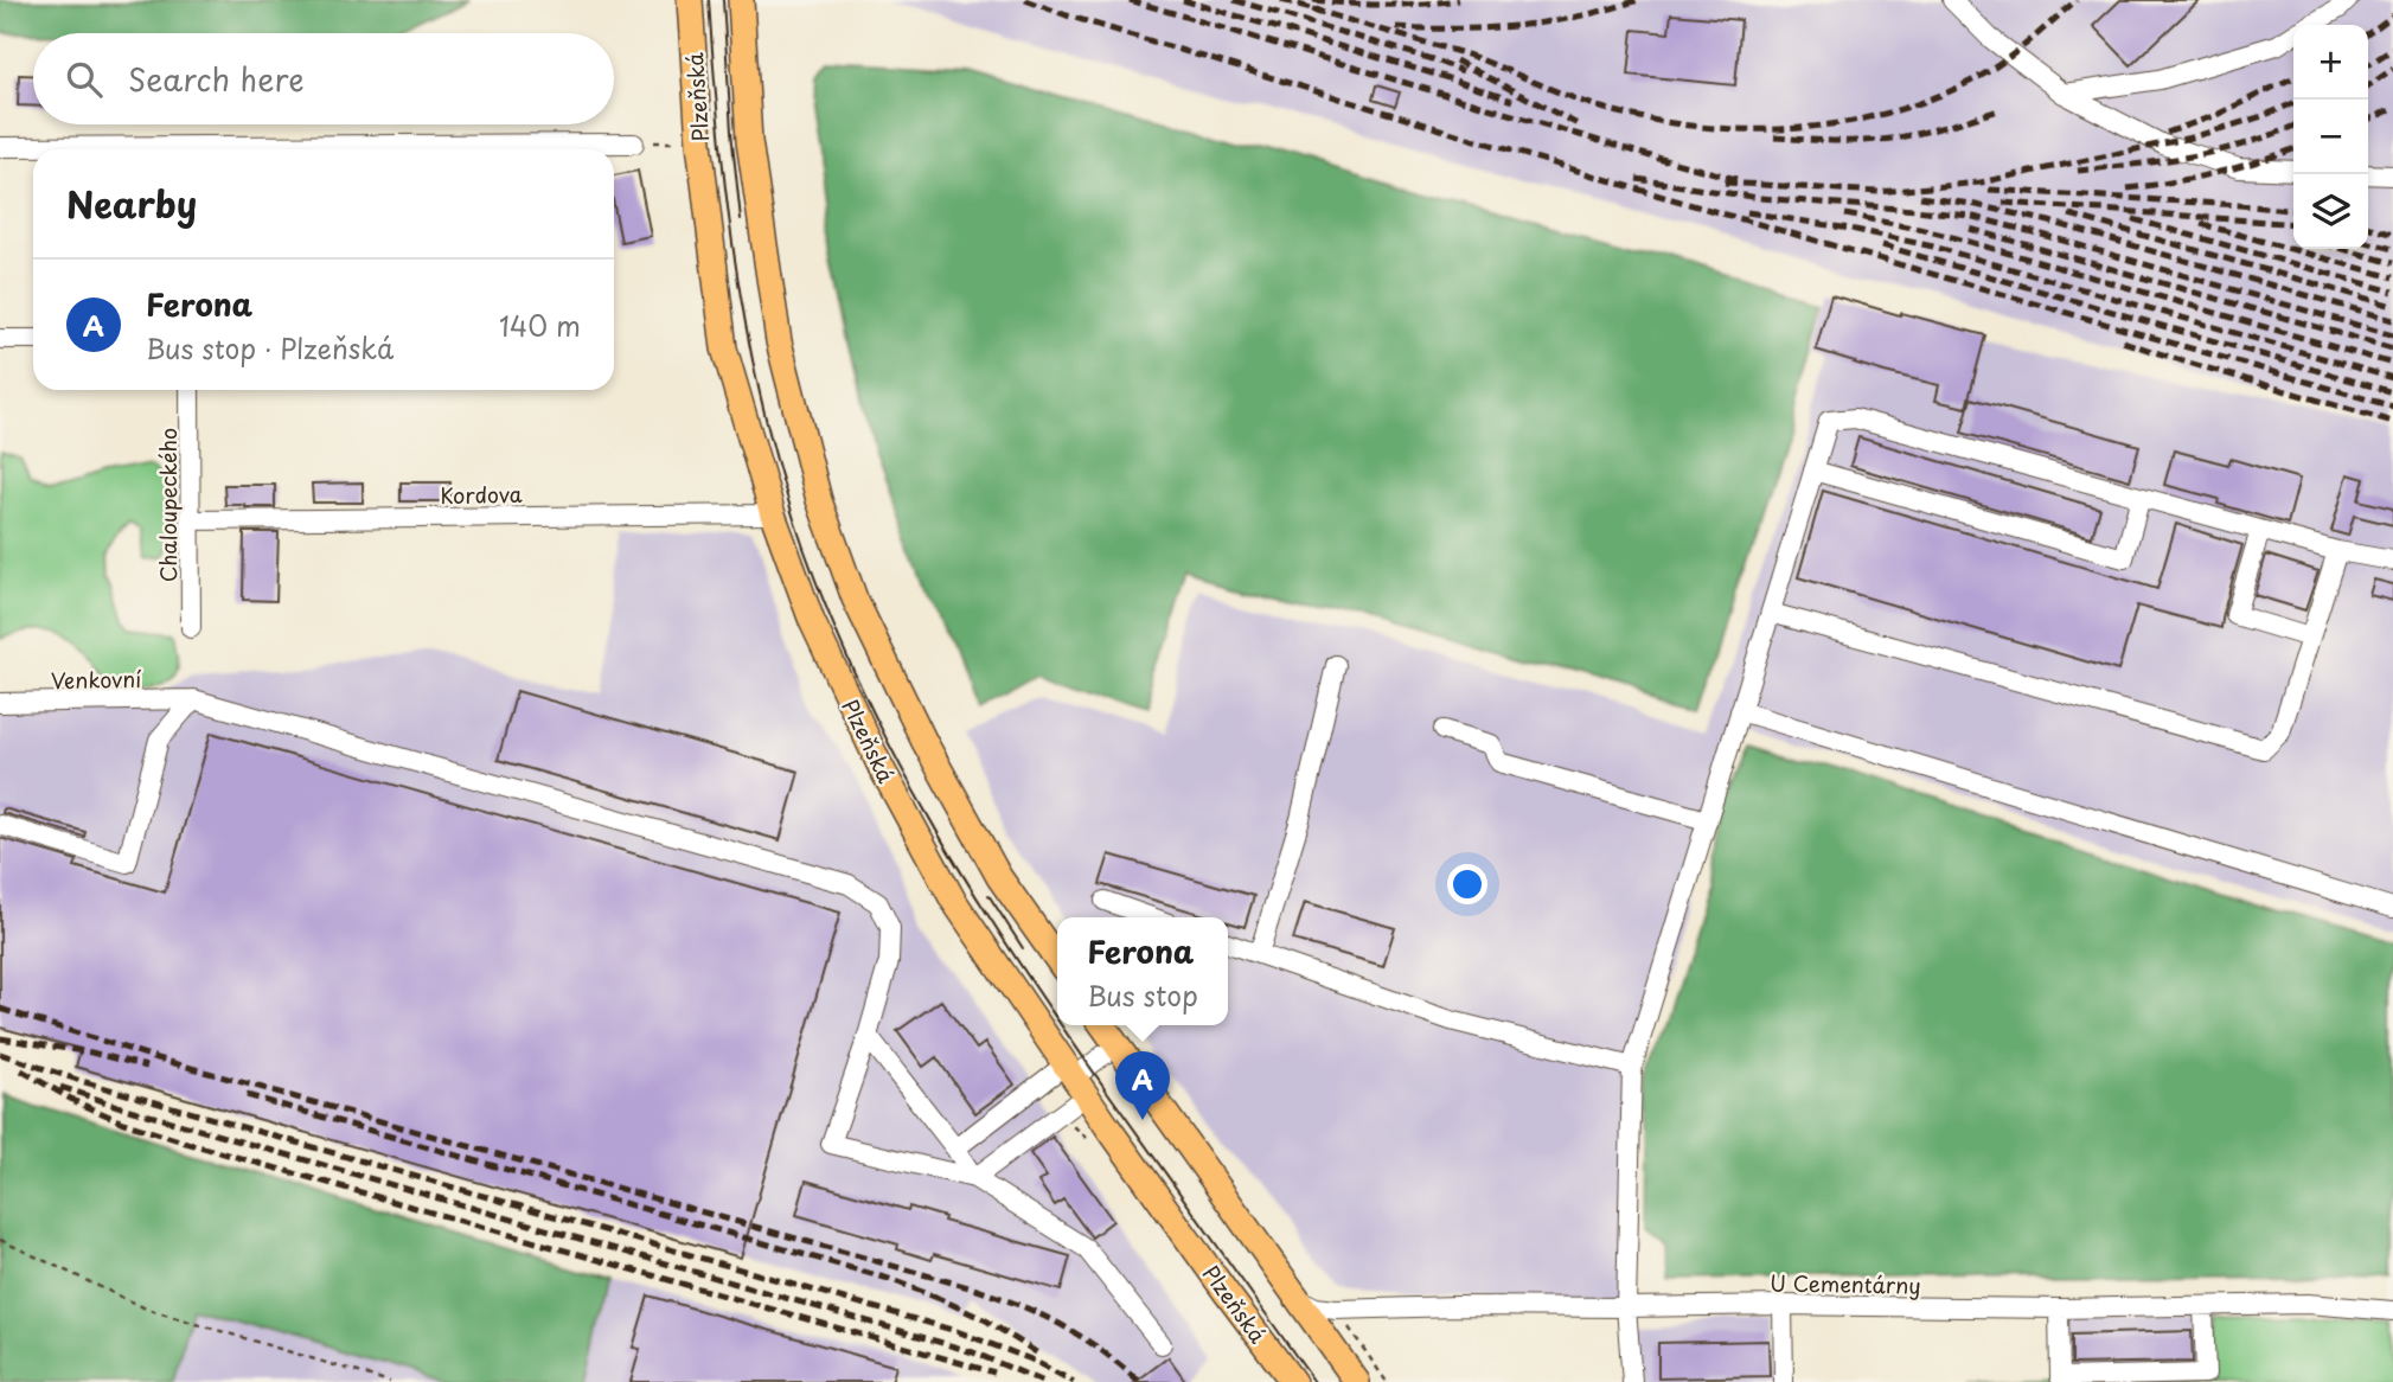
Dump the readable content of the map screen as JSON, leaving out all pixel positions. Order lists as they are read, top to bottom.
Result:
{
  "streets": {
    "main road": ["Plzeňská"],
    "street": [
      "Kordova",
      "Chaloupeckého",
      "Venkovní",
      "U Cementárny"
    ]
  },
  "crossings": [
    ["Plzeňská", "Kordova"],
    ["Kordova", "Chaloupeckého"]
  ],
  "page": {
    "map_buttons": ["+", "−"],
    "search": "Search here",
    "heading": "Nearby",
    "list": [
      {
        "mark": "A",
        "name": "Ferona",
        "note": "Bus stop · Plzeňská",
        "value": "140 m"
      }
    ],
    "popup": ["Ferona", "Bus stop"],
    "pins": "A"
  }
}
